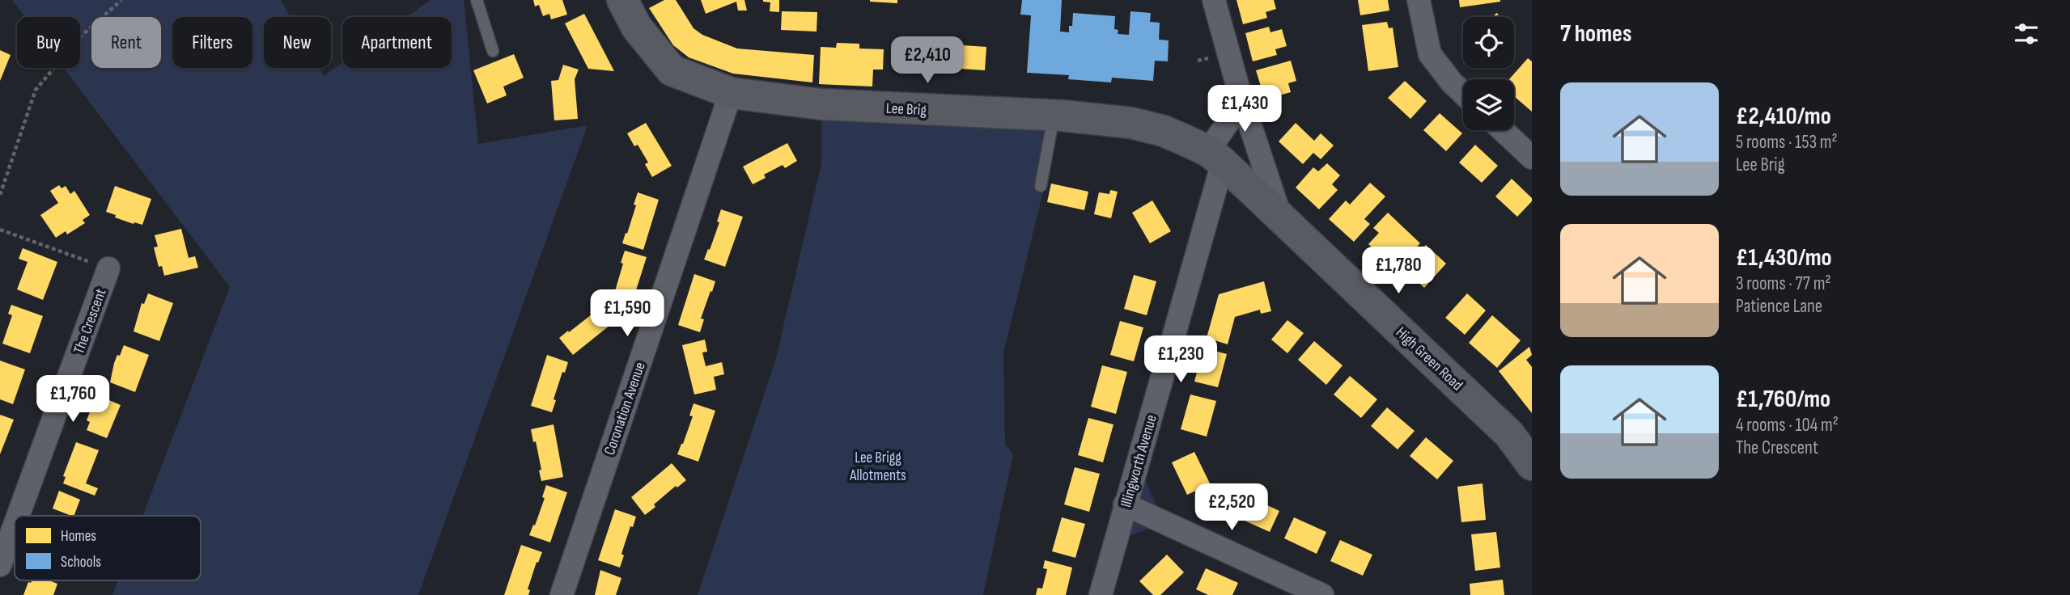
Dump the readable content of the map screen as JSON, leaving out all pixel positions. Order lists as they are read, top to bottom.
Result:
{
  "streets": {
    "street": [
      "Lee Brig",
      "The Crescent",
      "High Green Road",
      "Coronation Avenue",
      "Illingworth Avenue"
    ]
  },
  "crossings": [
    ["Lee Brig", "High Green Road"],
    ["Lee Brig", "Coronation Avenue"],
    ["Lee Brig", "Illingworth Avenue"],
    ["High Green Road", "Illingworth Avenue"]
  ],
  "parks": ["Lee Brigg Allotments"],
  "legend": ["Homes", "Schools"],
  "page": {
    "heading": "7 homes",
    "chip": [
      "Buy",
      "Rent",
      "Filters",
      "New",
      "Apartment"
    ],
    "price": [
      "£2,410",
      "£1,430",
      "£1,780",
      "£1,590",
      "£1,230",
      "£1,760",
      "£2,520"
    ],
    "list": [
      {
        "name": "£2,410/mo",
        "note": "5 rooms · 153 m² · Lee Brig"
      },
      {
        "name": "£1,430/mo",
        "note": "3 rooms · 77 m² · Patience Lane"
      },
      {
        "name": "£1,760/mo",
        "note": "4 rooms · 104 m² · The Crescent"
      }
    ]
  }
}
